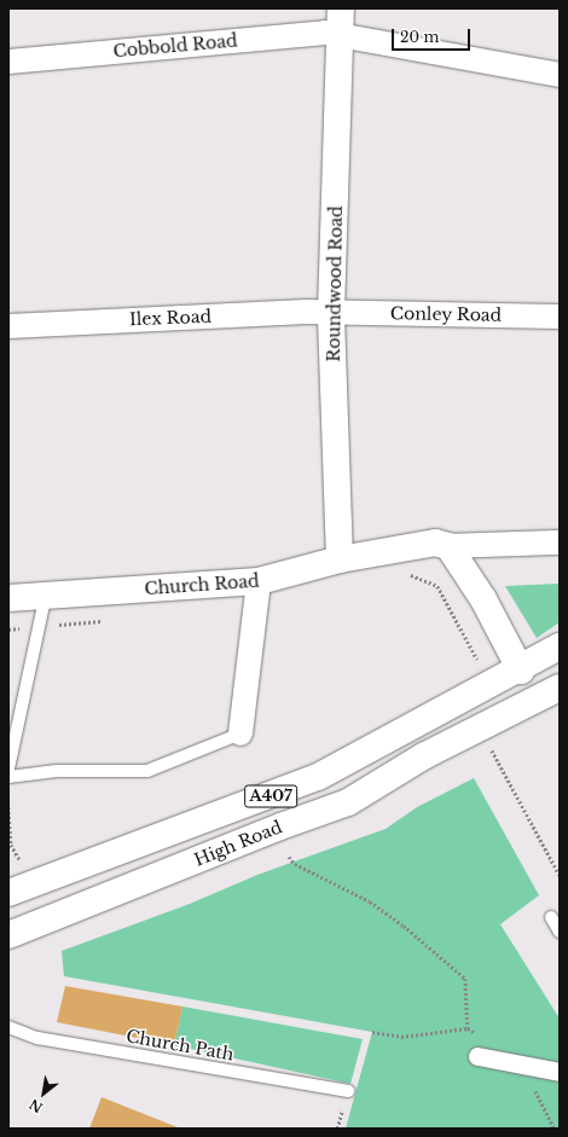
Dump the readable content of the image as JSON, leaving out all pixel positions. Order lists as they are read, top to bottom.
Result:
{
  "streets": {
    "main road": [
      "Roundwood Road",
      "Church Road",
      "A407",
      "High Road"
    ],
    "street": ["Cobbold Road", "Conley Road", "Ilex Road"],
    "lane": ["Church Path"]
  },
  "crossings": [
    ["Cobbold Road", "Roundwood Road"],
    ["Roundwood Road", "Conley Road"],
    ["Roundwood Road", "Ilex Road"],
    ["Roundwood Road", "Church Road"],
    ["Conley Road", "Ilex Road"],
    ["A407", "High Road"]
  ],
  "scale_bar": "20 m",
  "north": "bottom left"
}
